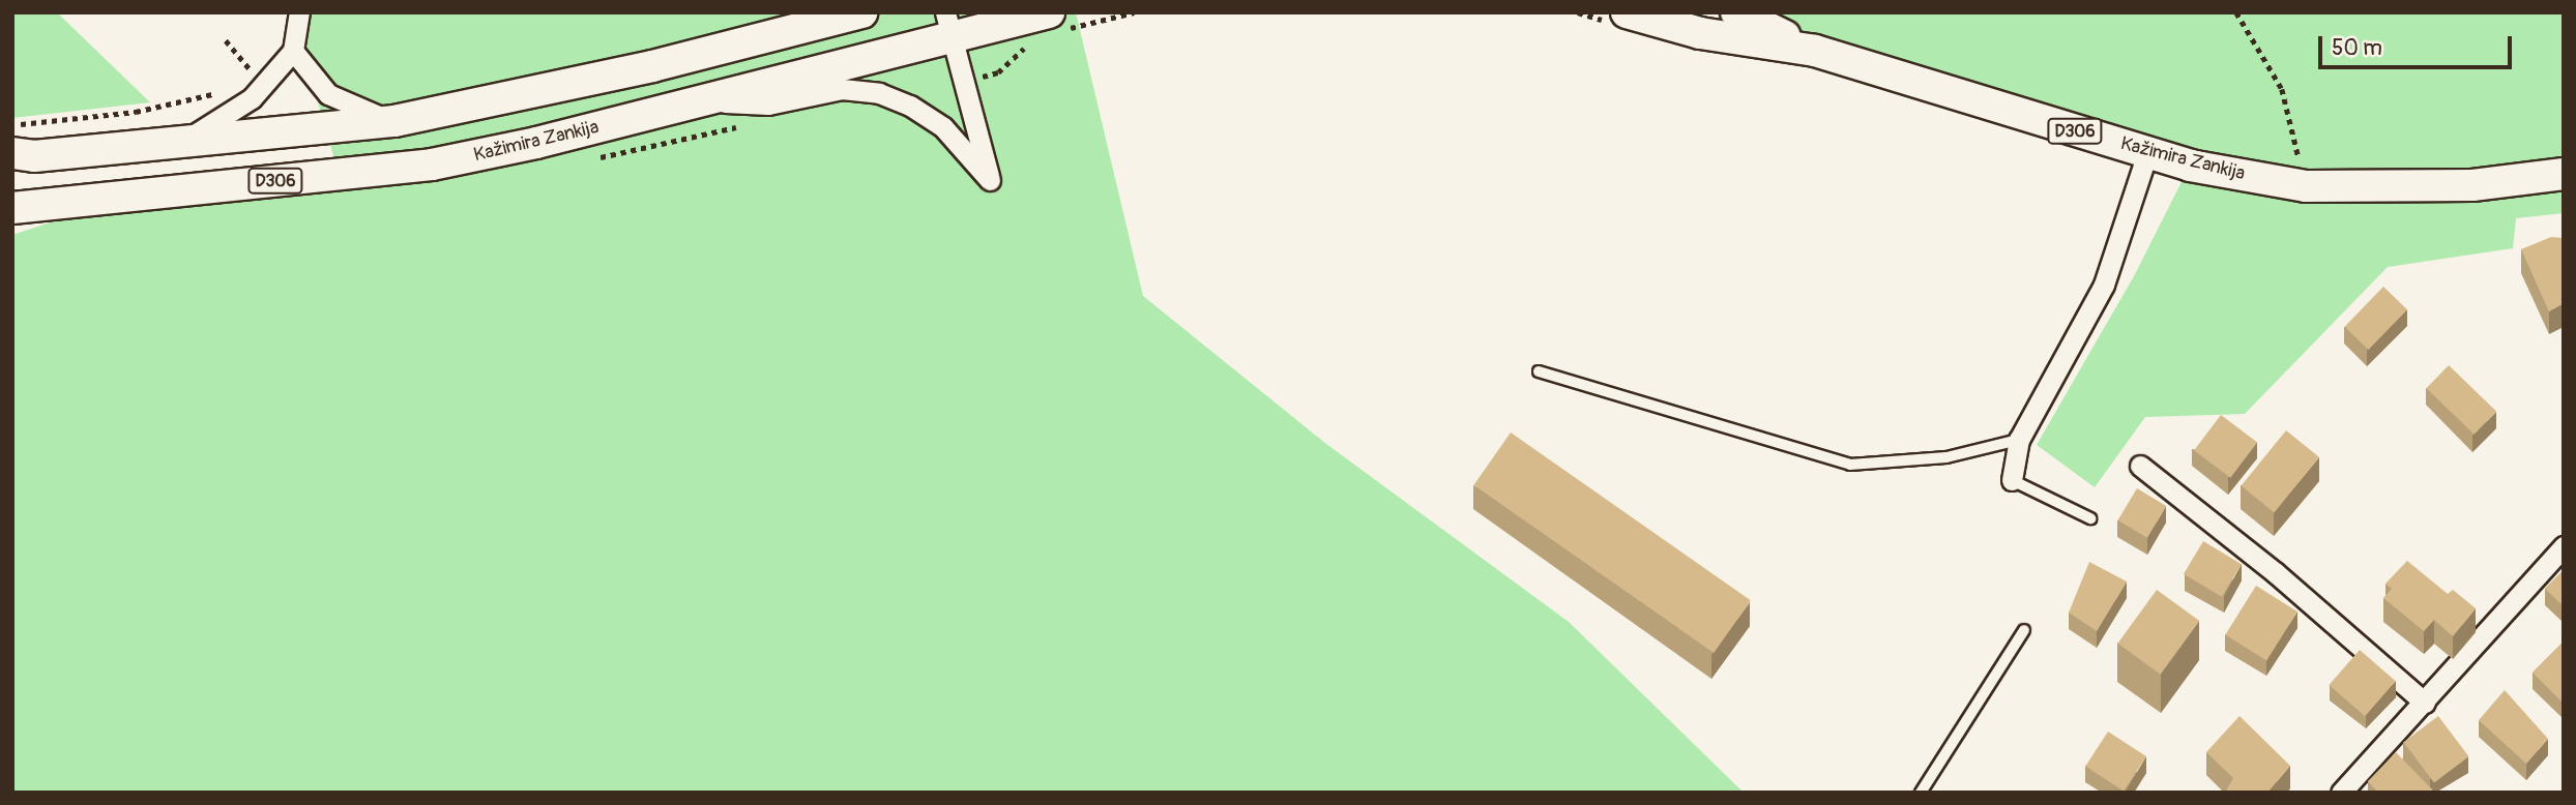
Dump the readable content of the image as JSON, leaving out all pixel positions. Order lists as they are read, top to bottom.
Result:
{
  "streets": {
    "main road": ["D306", "Kažimira Zankija"]
  },
  "scale_bar": "50 m"
}
